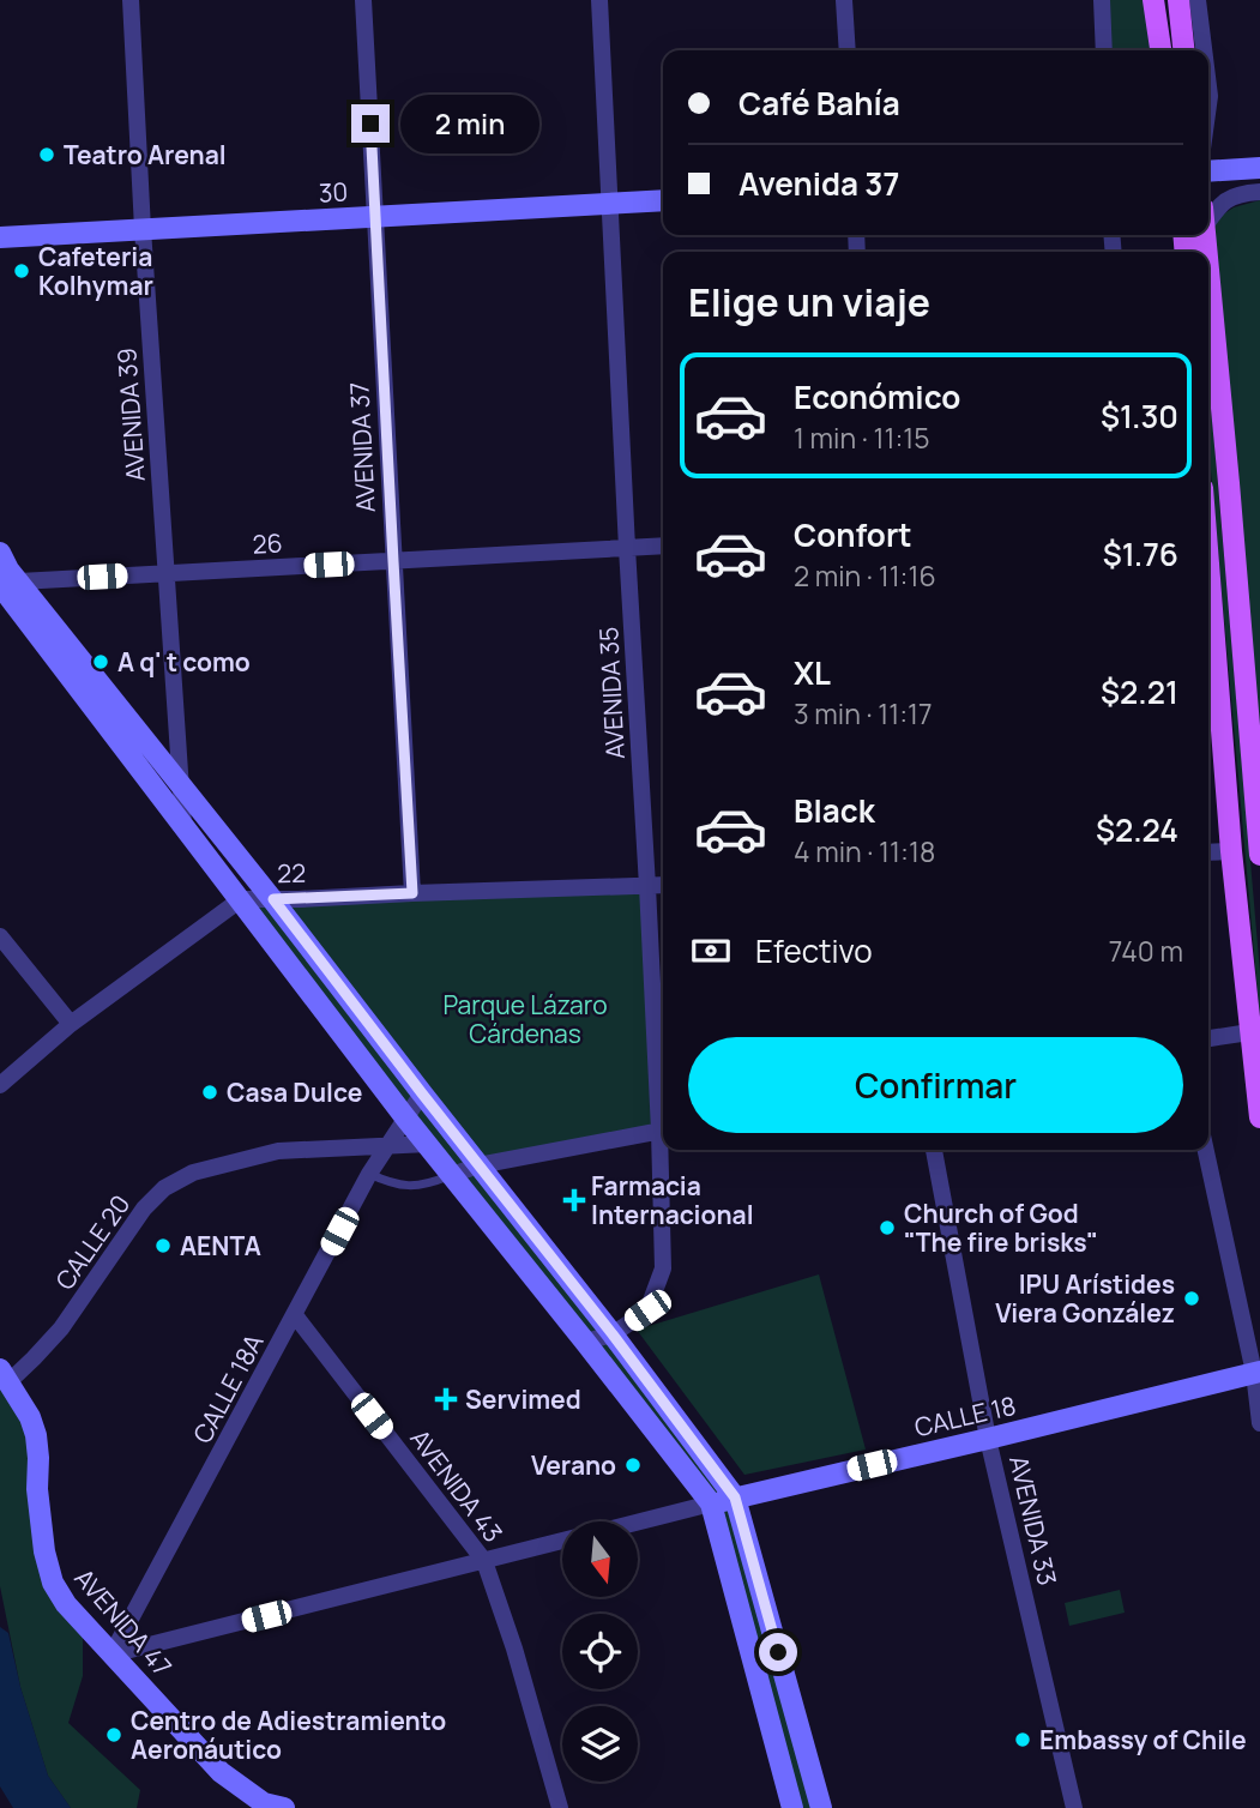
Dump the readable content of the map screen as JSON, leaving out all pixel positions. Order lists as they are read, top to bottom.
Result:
{
  "streets": {
    "main road": ["30", "CALLE 18", "AVENIDA 47"],
    "street": [
      "AVENIDA 39",
      "AVENIDA 37",
      "26",
      "AVENIDA 35",
      "22",
      "CALLE 20",
      "CALLE 18A",
      "AVENIDA 43",
      "AVENIDA 33"
    ]
  },
  "crossings": [
    ["30", "AVENIDA 39"],
    ["30", "AVENIDA 37"],
    ["30", "AVENIDA 35"],
    ["AVENIDA 39", "26"],
    ["AVENIDA 37", "26"],
    ["AVENIDA 37", "22"],
    ["26", "AVENIDA 35"],
    ["AVENIDA 35", "22"],
    ["CALLE 20", "CALLE 18A"],
    ["CALLE 20", "AVENIDA 47"],
    ["CALLE 18A", "AVENIDA 43"],
    ["CALLE 18A", "AVENIDA 47"],
    ["CALLE 18", "AVENIDA 33"]
  ],
  "parks": ["Parque Lázaro Cárdenas"],
  "places": {
    "other": [
      "Teatro Arenal",
      "Cafeteria Kolhymar",
      "A q' t como",
      "Casa Dulce",
      "Church of God \"The fire brisks\"",
      "AENTA",
      "IPU Arístides Viera González",
      "Verano",
      "Centro de Adiestramiento Aeronáutico",
      "Embassy of Chile"
    ],
    "health": ["Farmacia Internacional", "Servimed"]
  },
  "north": "bottom",
  "page": {
    "banner": ["Café Bahía", "Avenida 37"],
    "bubble": "2 min",
    "heading": "Elige un viaje",
    "list": [
      {
        "name": "Económico",
        "note": "1 min · 11:15",
        "value": "$1.30"
      },
      {
        "name": "Confort",
        "note": "2 min · 11:16",
        "value": "$1.76"
      },
      {
        "name": "XL",
        "note": "3 min · 11:17",
        "value": "$2.21"
      },
      {
        "name": "Black",
        "note": "4 min · 11:18",
        "value": "$2.24"
      }
    ],
    "pay": ["Efectivo", "740 m"],
    "buttons": "Confirmar"
  }
}
